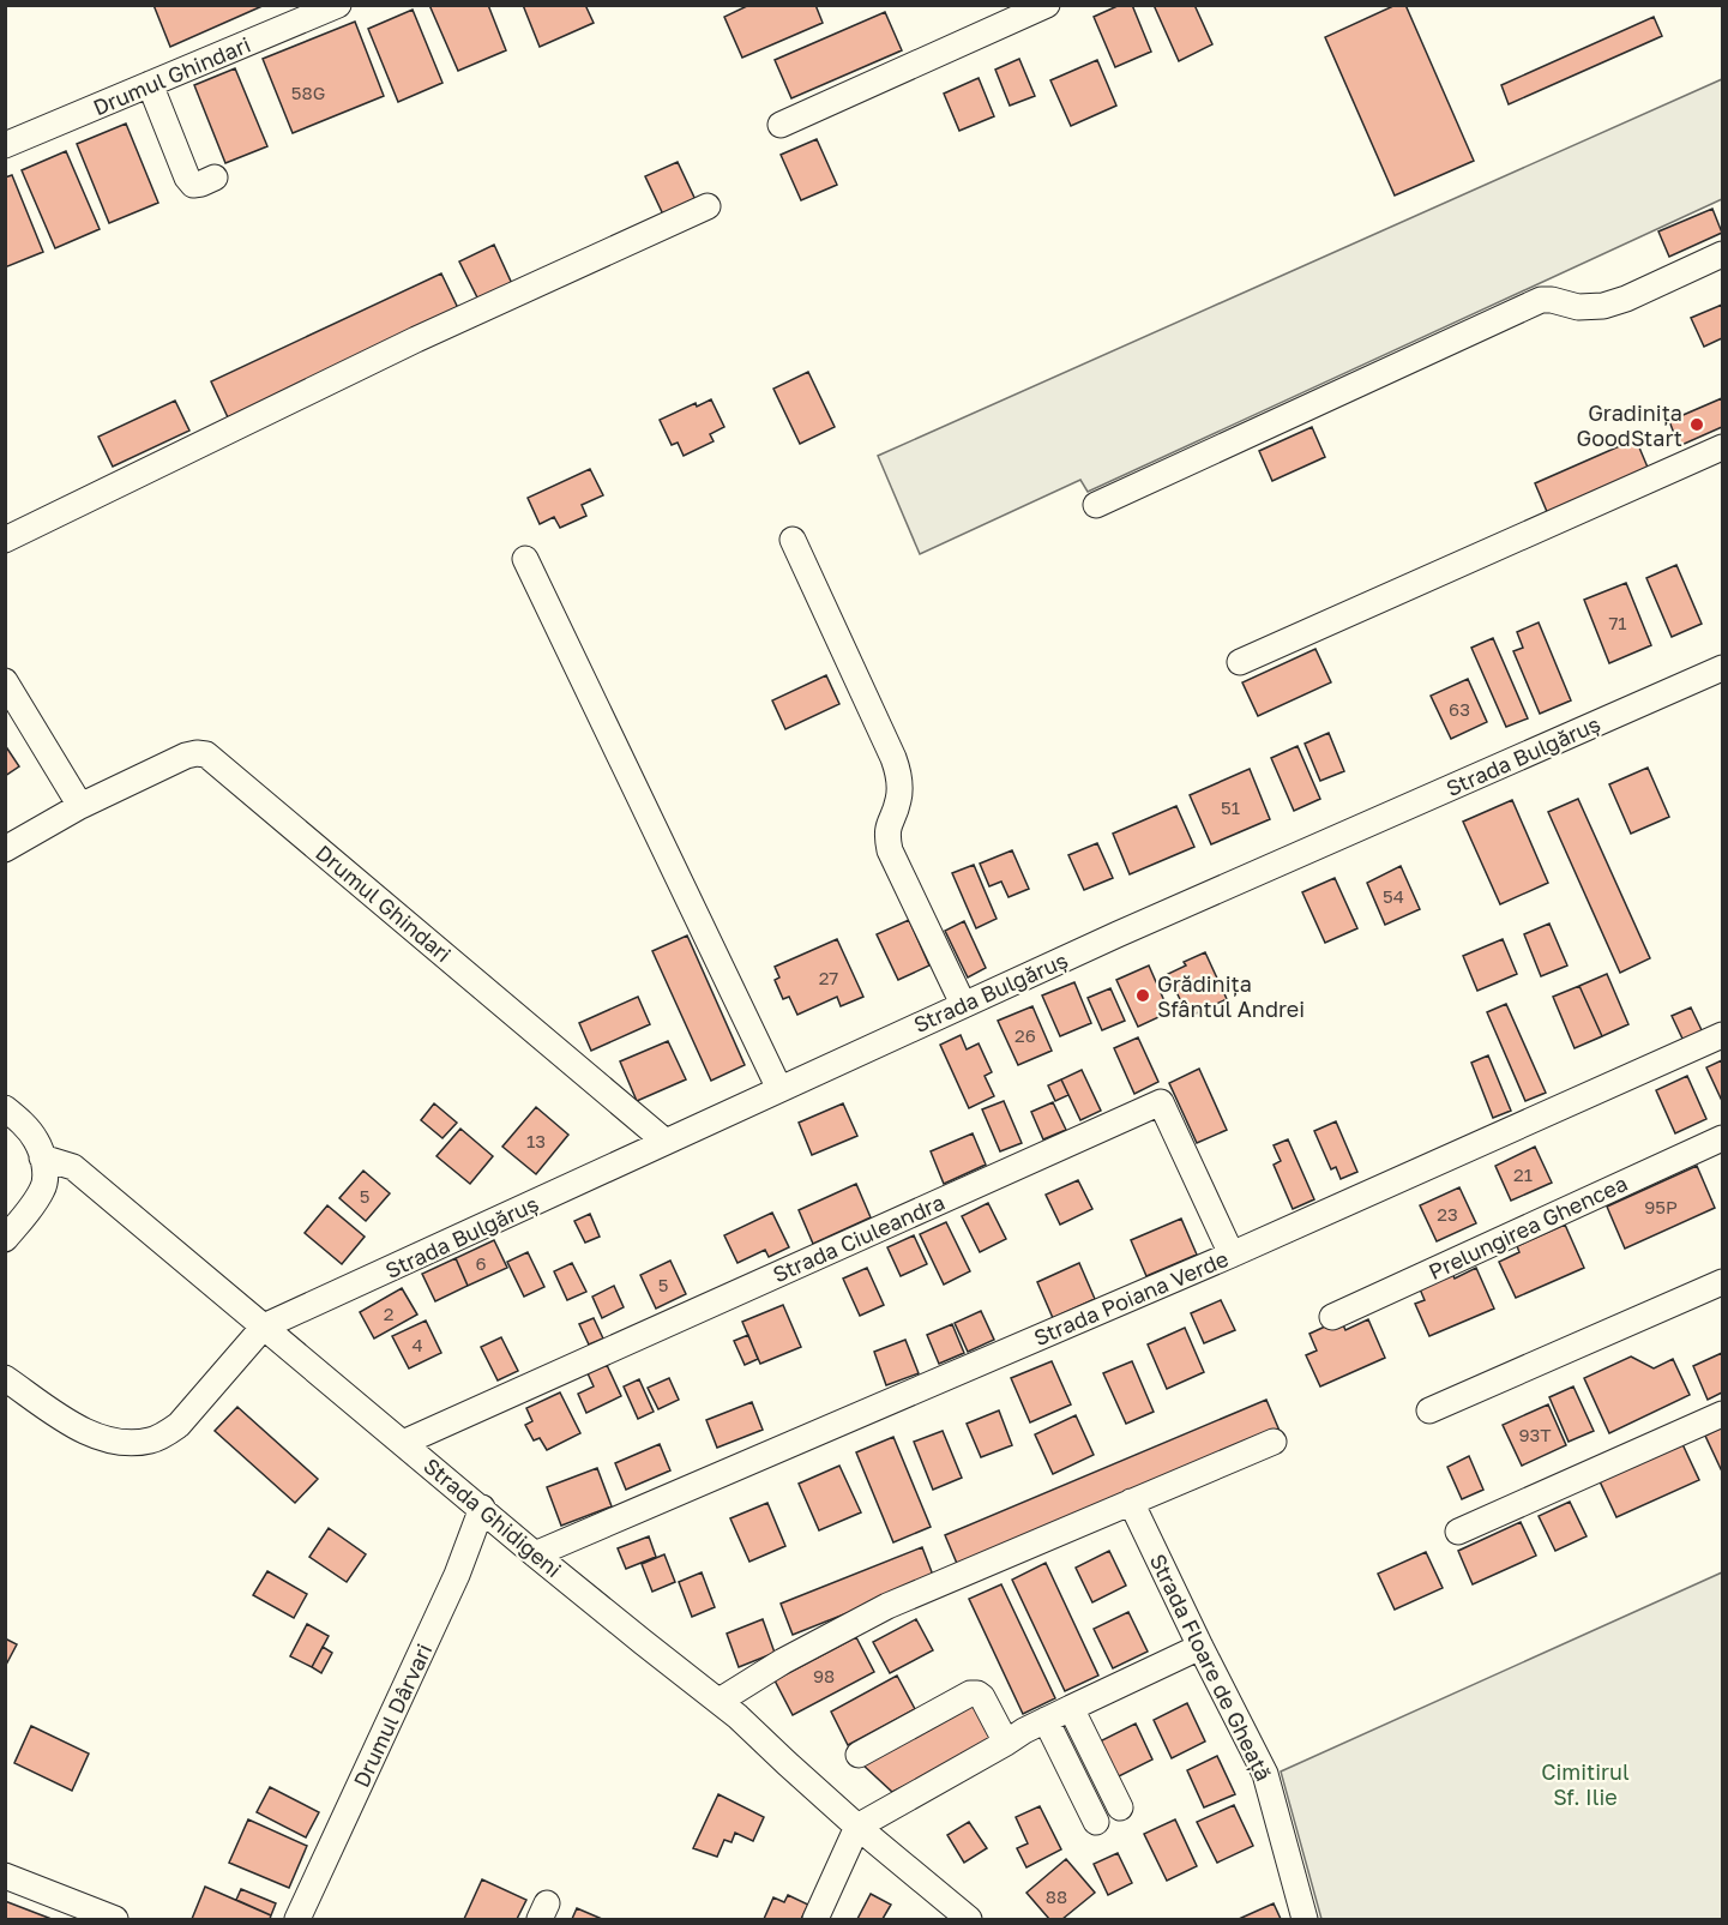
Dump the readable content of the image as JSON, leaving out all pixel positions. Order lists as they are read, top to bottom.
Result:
{
  "streets": {
    "street": [
      "Drumul Ghindari",
      "Strada Bulgăruș",
      "Prelungirea Ghencea",
      "Strada Ciuleandra",
      "Strada Poiana Verde",
      "Strada Ghidigeni",
      "Strada Floare de Gheață",
      "Drumul Dârvari"
    ]
  },
  "crossings": [
    ["Drumul Ghindari", "Strada Bulgăruș"],
    ["Strada Bulgăruș", "Strada Ghidigeni"],
    ["Strada Ciuleandra", "Strada Poiana Verde"],
    ["Strada Ciuleandra", "Strada Ghidigeni"],
    ["Strada Poiana Verde", "Strada Ghidigeni"],
    ["Strada Ghidigeni", "Drumul Dârvari"]
  ],
  "parks": ["Cimitirul Sf. Ilie"],
  "places": ["Gradinița GoodStart", "Grădinița Sfântul Andrei"],
  "house_numbers": [
    "58G",
    "71",
    "63",
    "51",
    "54",
    "27",
    "26",
    "13",
    "21",
    "5",
    "95P",
    "23",
    "6",
    "5",
    "2",
    "4",
    "93T",
    "98",
    "88"
  ]
}
